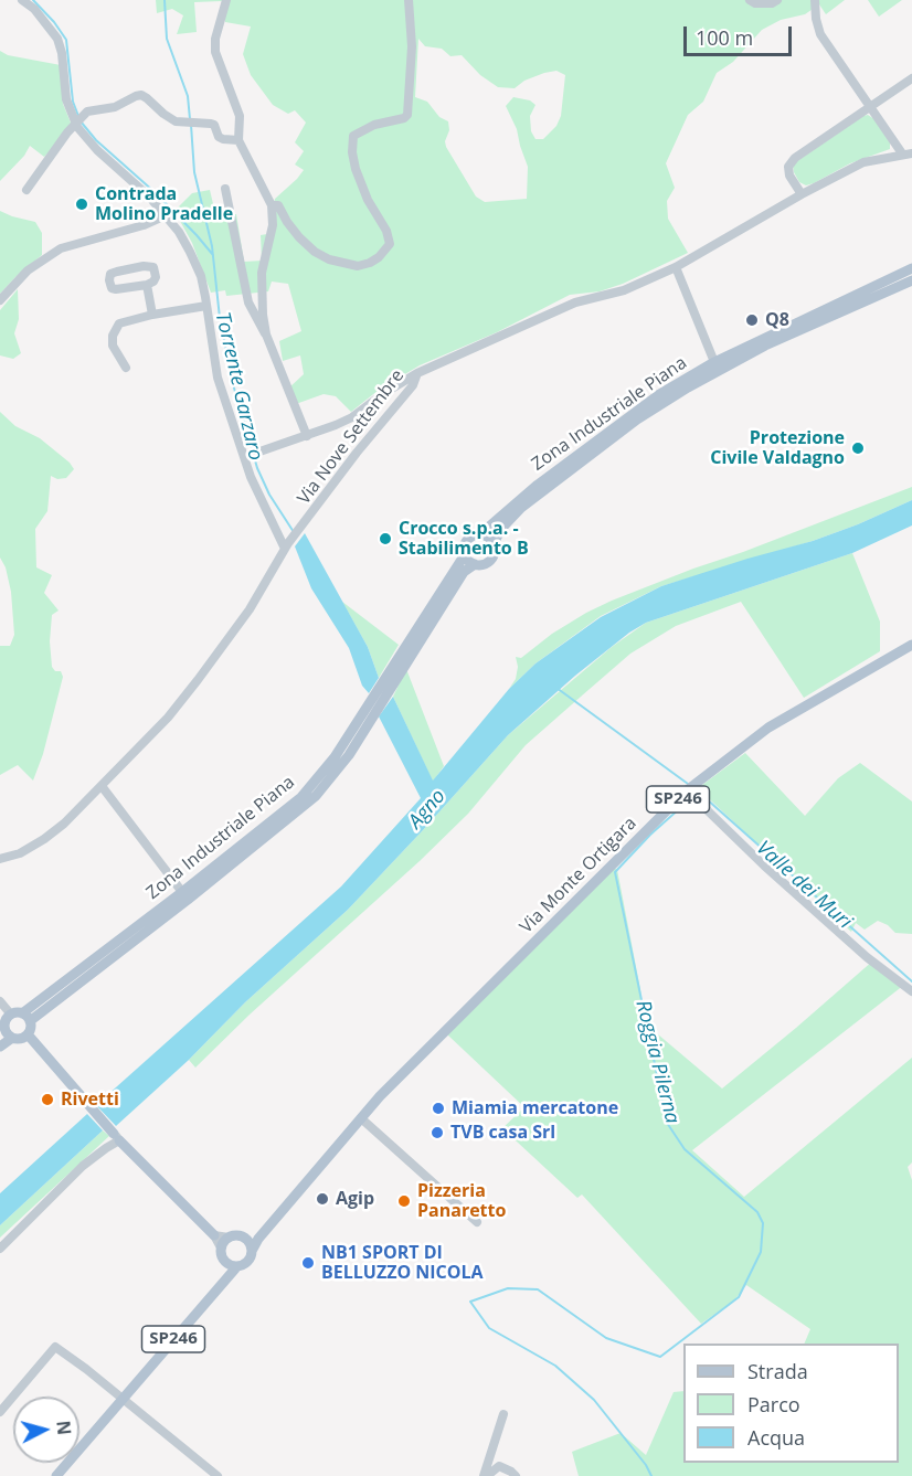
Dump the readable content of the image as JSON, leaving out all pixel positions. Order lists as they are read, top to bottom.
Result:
{
  "streets": {
    "main road": ["Zona Industriale Piana", "SP246", "Via Monte Ortigara"],
    "street": ["Via Nove Settembre"]
  },
  "crossings": [
    ["SP246", "Via Monte Ortigara"]
  ],
  "water": [
    "Torrente Garzaro",
    "Agno",
    "Valle dei Muri",
    "Roggia Pilerna"
  ],
  "places": [
    "Contrada Molino Pradelle",
    "Q8",
    "Protezione Civile Valdagno",
    "Crocco s.p.a. - Stabilimento B",
    "Rivetti",
    "Miamia mercatone",
    "TVB casa Srl",
    "Agip",
    "Pizzeria Panaretto",
    "NB1 SPORT DI BELLUZZO NICOLA"
  ],
  "legend": ["Strada", "Parco", "Acqua"],
  "scale_bar": "100 m",
  "north": "right"
}
